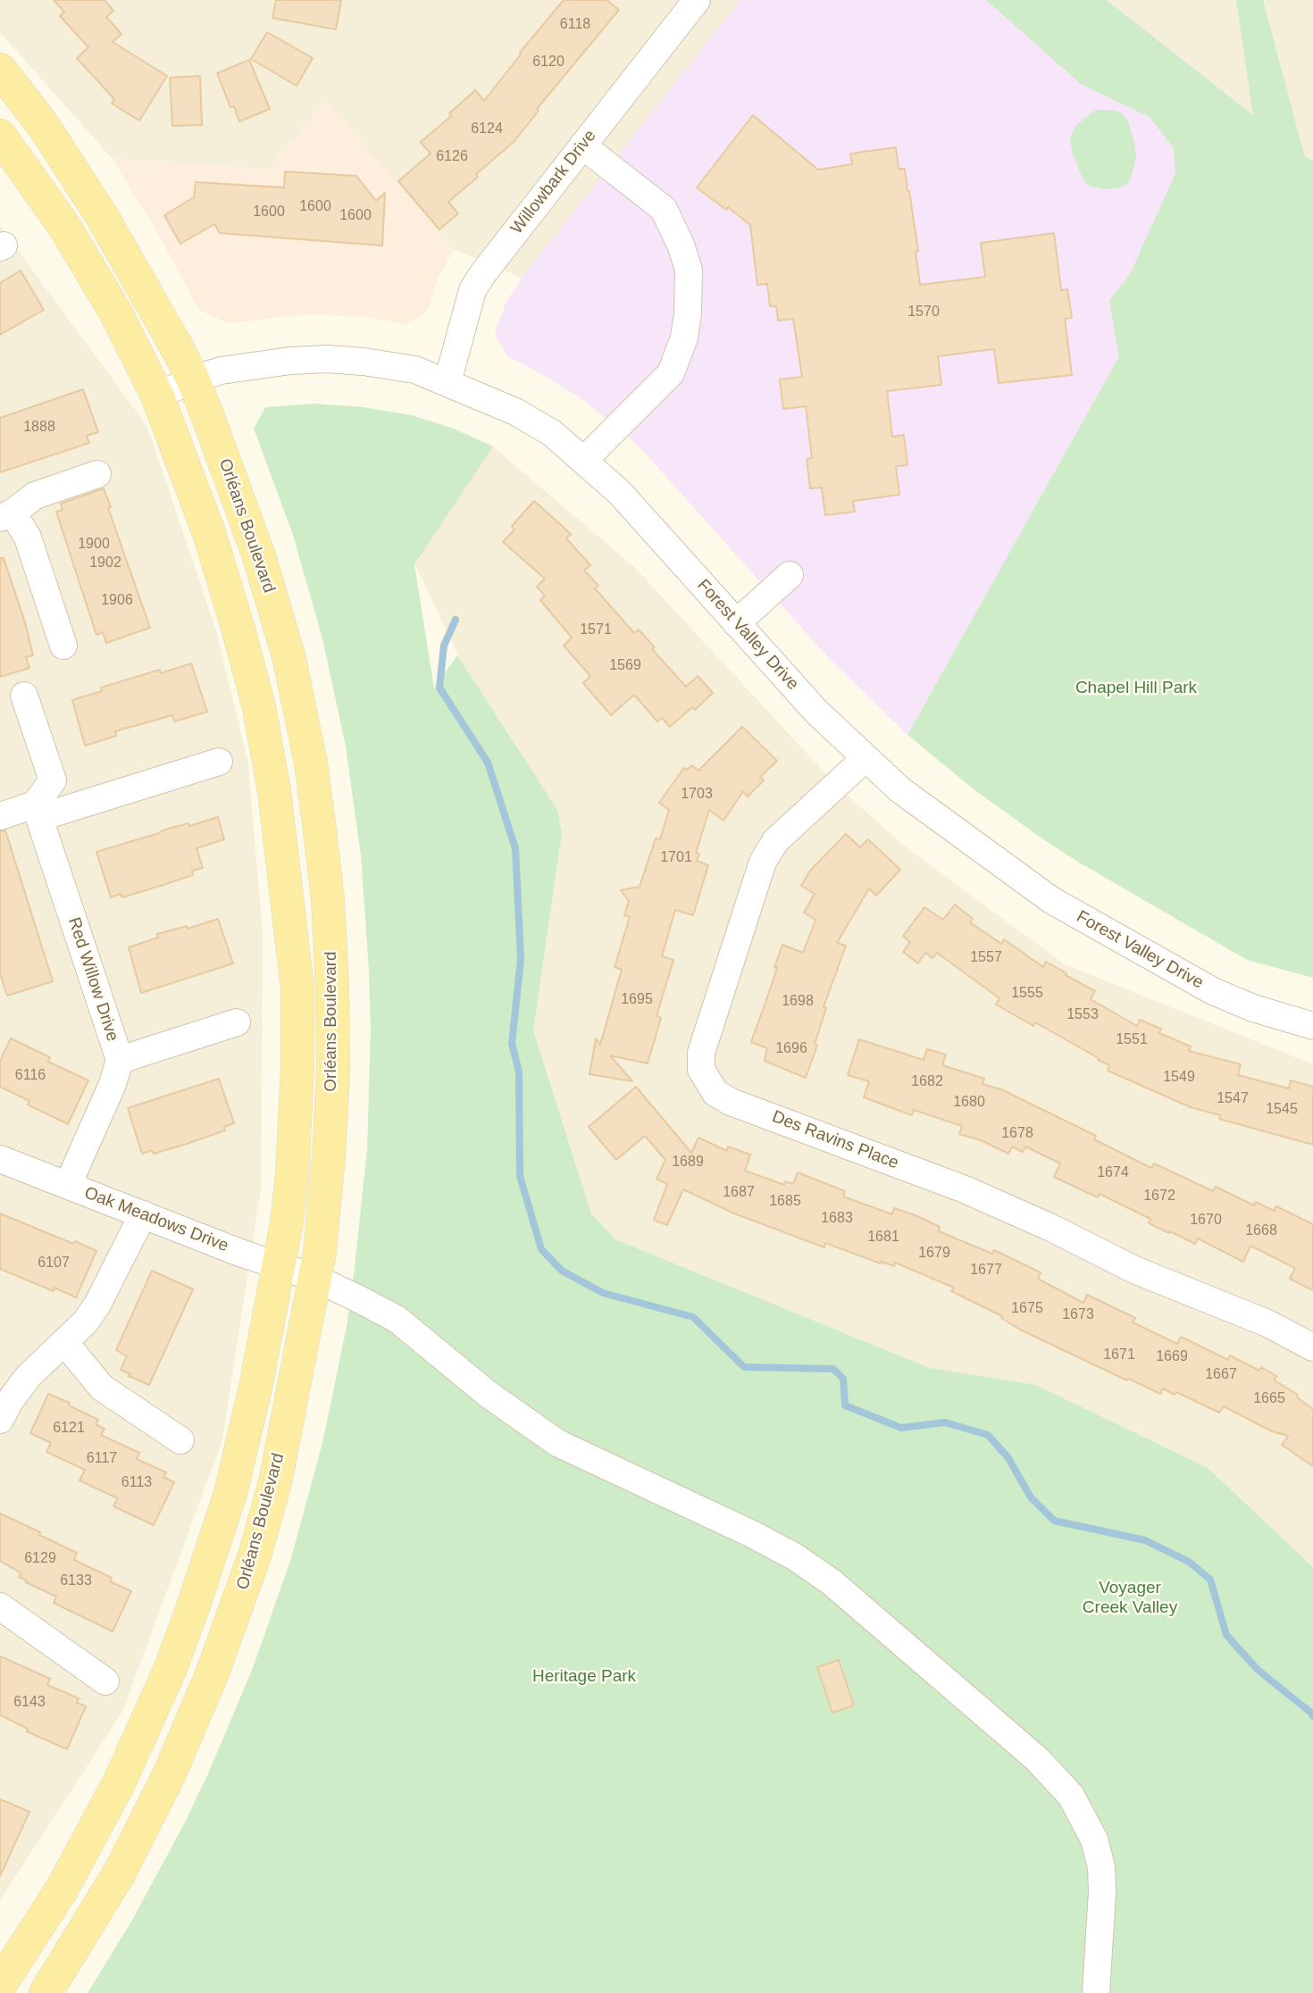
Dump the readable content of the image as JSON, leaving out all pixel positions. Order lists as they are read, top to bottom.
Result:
{
  "streets": {
    "main road": ["Orléans Boulevard"],
    "street": [
      "Willowbark Drive",
      "Forest Valley Drive",
      "Red Willow Drive",
      "Des Ravins Place",
      "Oak Meadows Drive"
    ]
  },
  "crossings": [
    ["Willowbark Drive", "Forest Valley Drive"],
    ["Orléans Boulevard", "Forest Valley Drive"],
    ["Orléans Boulevard", "Oak Meadows Drive"],
    ["Forest Valley Drive", "Des Ravins Place"],
    ["Red Willow Drive", "Oak Meadows Drive"]
  ],
  "parks": ["Chapel Hill Park", "Voyager Creek Valley", "Heritage Park"],
  "house_numbers": [
    "6118",
    "6120",
    "6124",
    "6126",
    "1600",
    "1600",
    "1600",
    "1570",
    "1888",
    "1900",
    "1902",
    "1906",
    "1571",
    "1569",
    "1703",
    "1701",
    "1557",
    "1555",
    "1695",
    "1698",
    "1553",
    "1551",
    "1696",
    "6116",
    "1549",
    "1682",
    "1547",
    "1680",
    "1545",
    "1678",
    "1689",
    "1674",
    "1687",
    "1672",
    "1685",
    "1683",
    "1670",
    "1668",
    "1681",
    "1679",
    "6107",
    "1677",
    "1675",
    "1673",
    "1671",
    "1669",
    "1667",
    "1665",
    "6121",
    "6117",
    "6113",
    "6129",
    "6133",
    "6143"
  ]
}
